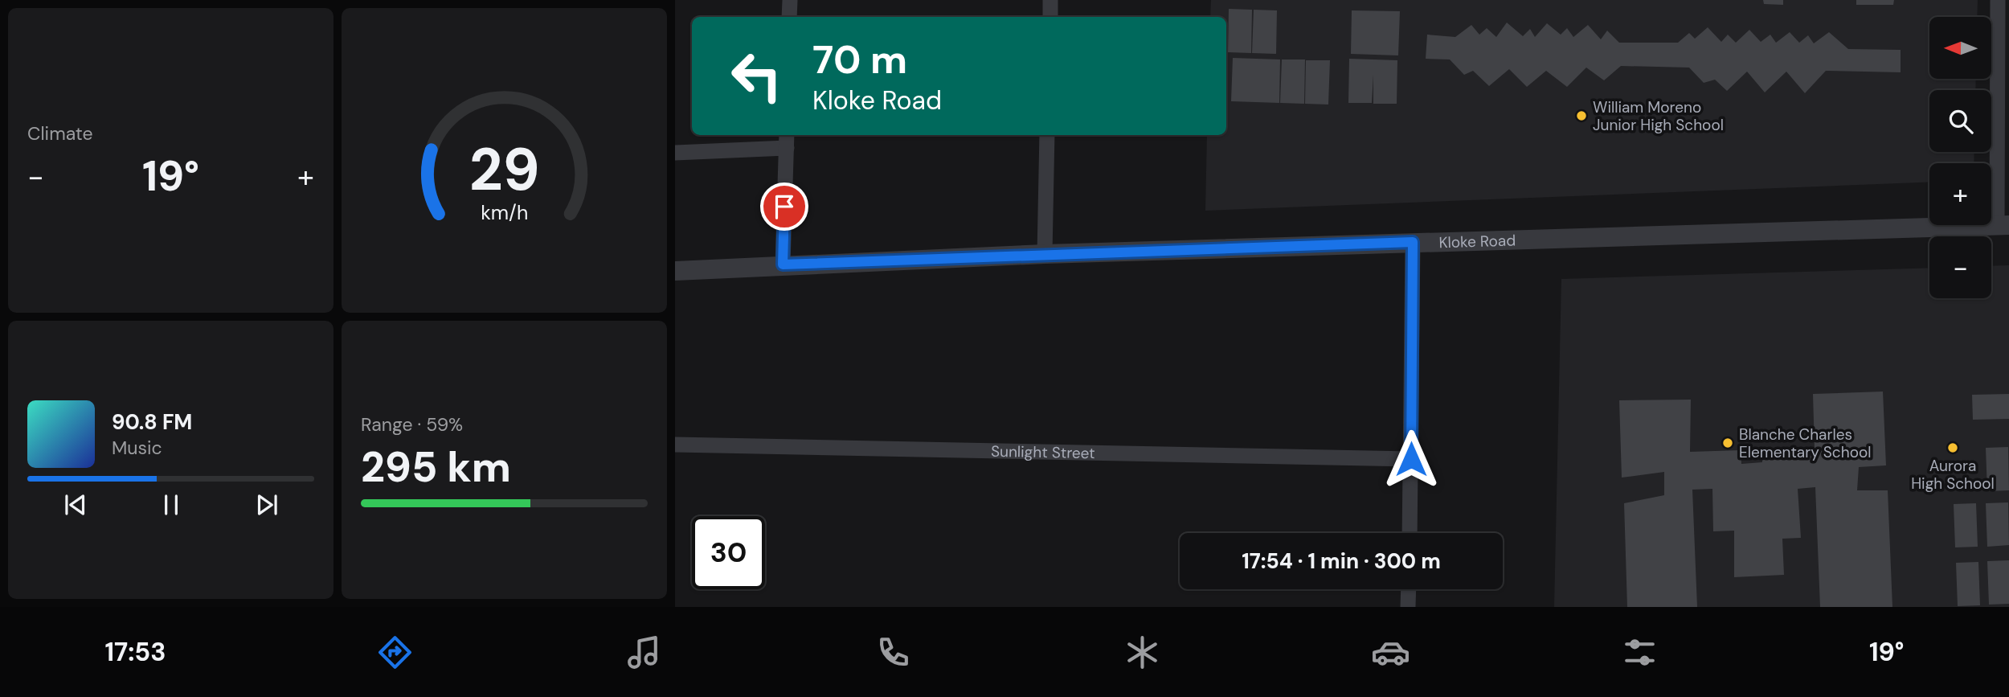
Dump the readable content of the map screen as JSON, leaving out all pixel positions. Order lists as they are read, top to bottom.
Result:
{
  "streets": {
    "street": ["Kloke Road", "Sunlight Street"]
  },
  "places": ["William Moreno Junior High School", "Blanche Charles Elementary School", "Aurora High School"],
  "north": "left",
  "page": {
    "tile": [
      "Climate",
      ["Range · 59%", "295 km"]
    ],
    "map_buttons": ["+", "−"],
    "turn": ["70 m", "Kloke Road"],
    "heat": ["−", "19°", "+"],
    "song": ["90.8 FM", "Music"],
    "limit": "30",
    "trip": "17:54 · 1 min · 300 m",
    "tabs": ["17:53", "19°"],
    "gauge": ["29", "km/h"]
  }
}
